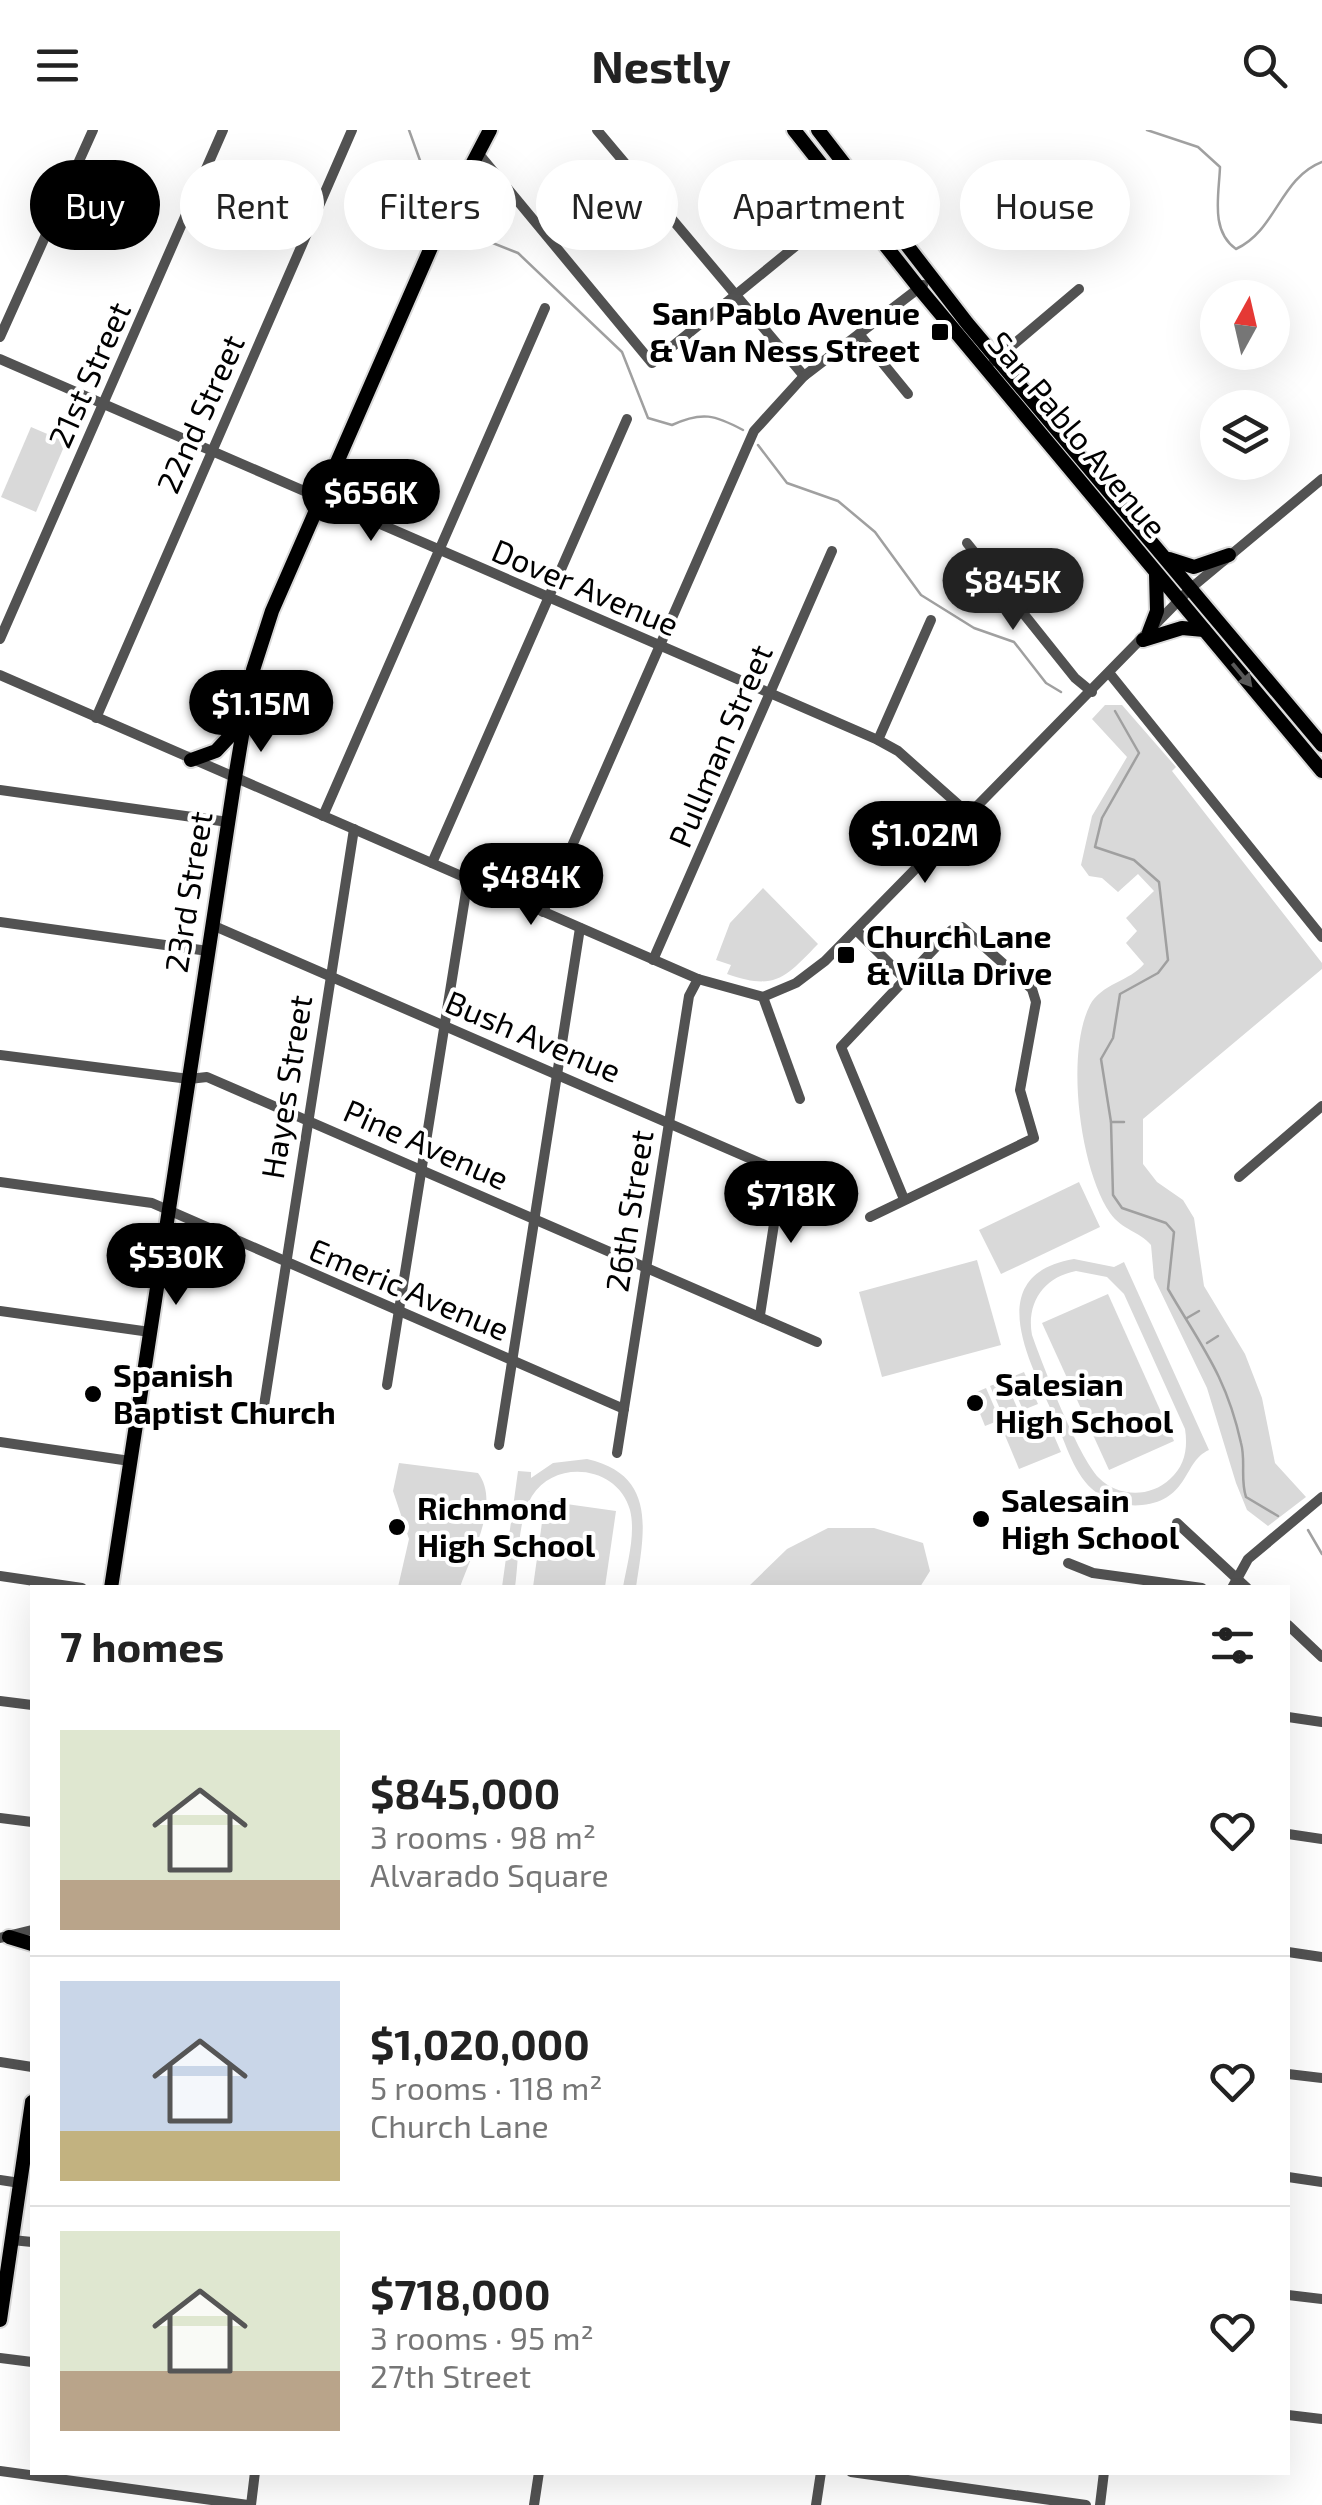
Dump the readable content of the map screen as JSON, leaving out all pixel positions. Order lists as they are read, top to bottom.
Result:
{
  "streets": {
    "main road": ["San Pablo Avenue", "23rd Street"],
    "street": [
      "21st Street",
      "22nd Street",
      "Dover Avenue",
      "Pullman Street",
      "Bush Avenue",
      "Hayes Street",
      "Pine Avenue",
      "26th Street",
      "Emeric Avenue"
    ]
  },
  "crossings": [
    ["21st Street", "Dover Avenue"],
    ["22nd Street", "Dover Avenue"],
    ["Dover Avenue", "Pullman Street"],
    ["Dover Avenue", "23rd Street"],
    ["23rd Street", "Bush Avenue"],
    ["23rd Street", "Pine Avenue"],
    ["23rd Street", "Emeric Avenue"],
    ["Bush Avenue", "Hayes Street"],
    ["Bush Avenue", "26th Street"],
    ["Hayes Street", "Pine Avenue"],
    ["Hayes Street", "Emeric Avenue"],
    ["Pine Avenue", "26th Street"],
    ["26th Street", "Emeric Avenue"]
  ],
  "places": {
    "transit": ["San Pablo Avenue & Van Ness Street", "Church Lane & Villa Drive"],
    "other": [
      "Spanish Baptist Church",
      "Salesian High School",
      "Salesain High School",
      "Richmond High School"
    ]
  },
  "north": "top",
  "page": {
    "header": "Nestly",
    "chip": [
      "Buy",
      "Rent",
      "Filters",
      "New",
      "Apartment",
      "House"
    ],
    "price": [
      "$656K",
      "$845K",
      "$1.15M",
      "$1.02M",
      "$484K",
      "$718K",
      "$530K"
    ],
    "heading": "7 homes",
    "list": [
      {
        "name": "$845,000",
        "note": "3 rooms · 98 m² · Alvarado Square"
      },
      {
        "name": "$1,020,000",
        "note": "5 rooms · 118 m² · Church Lane"
      },
      {
        "name": "$718,000",
        "note": "3 rooms · 95 m² · 27th Street"
      }
    ]
  }
}
